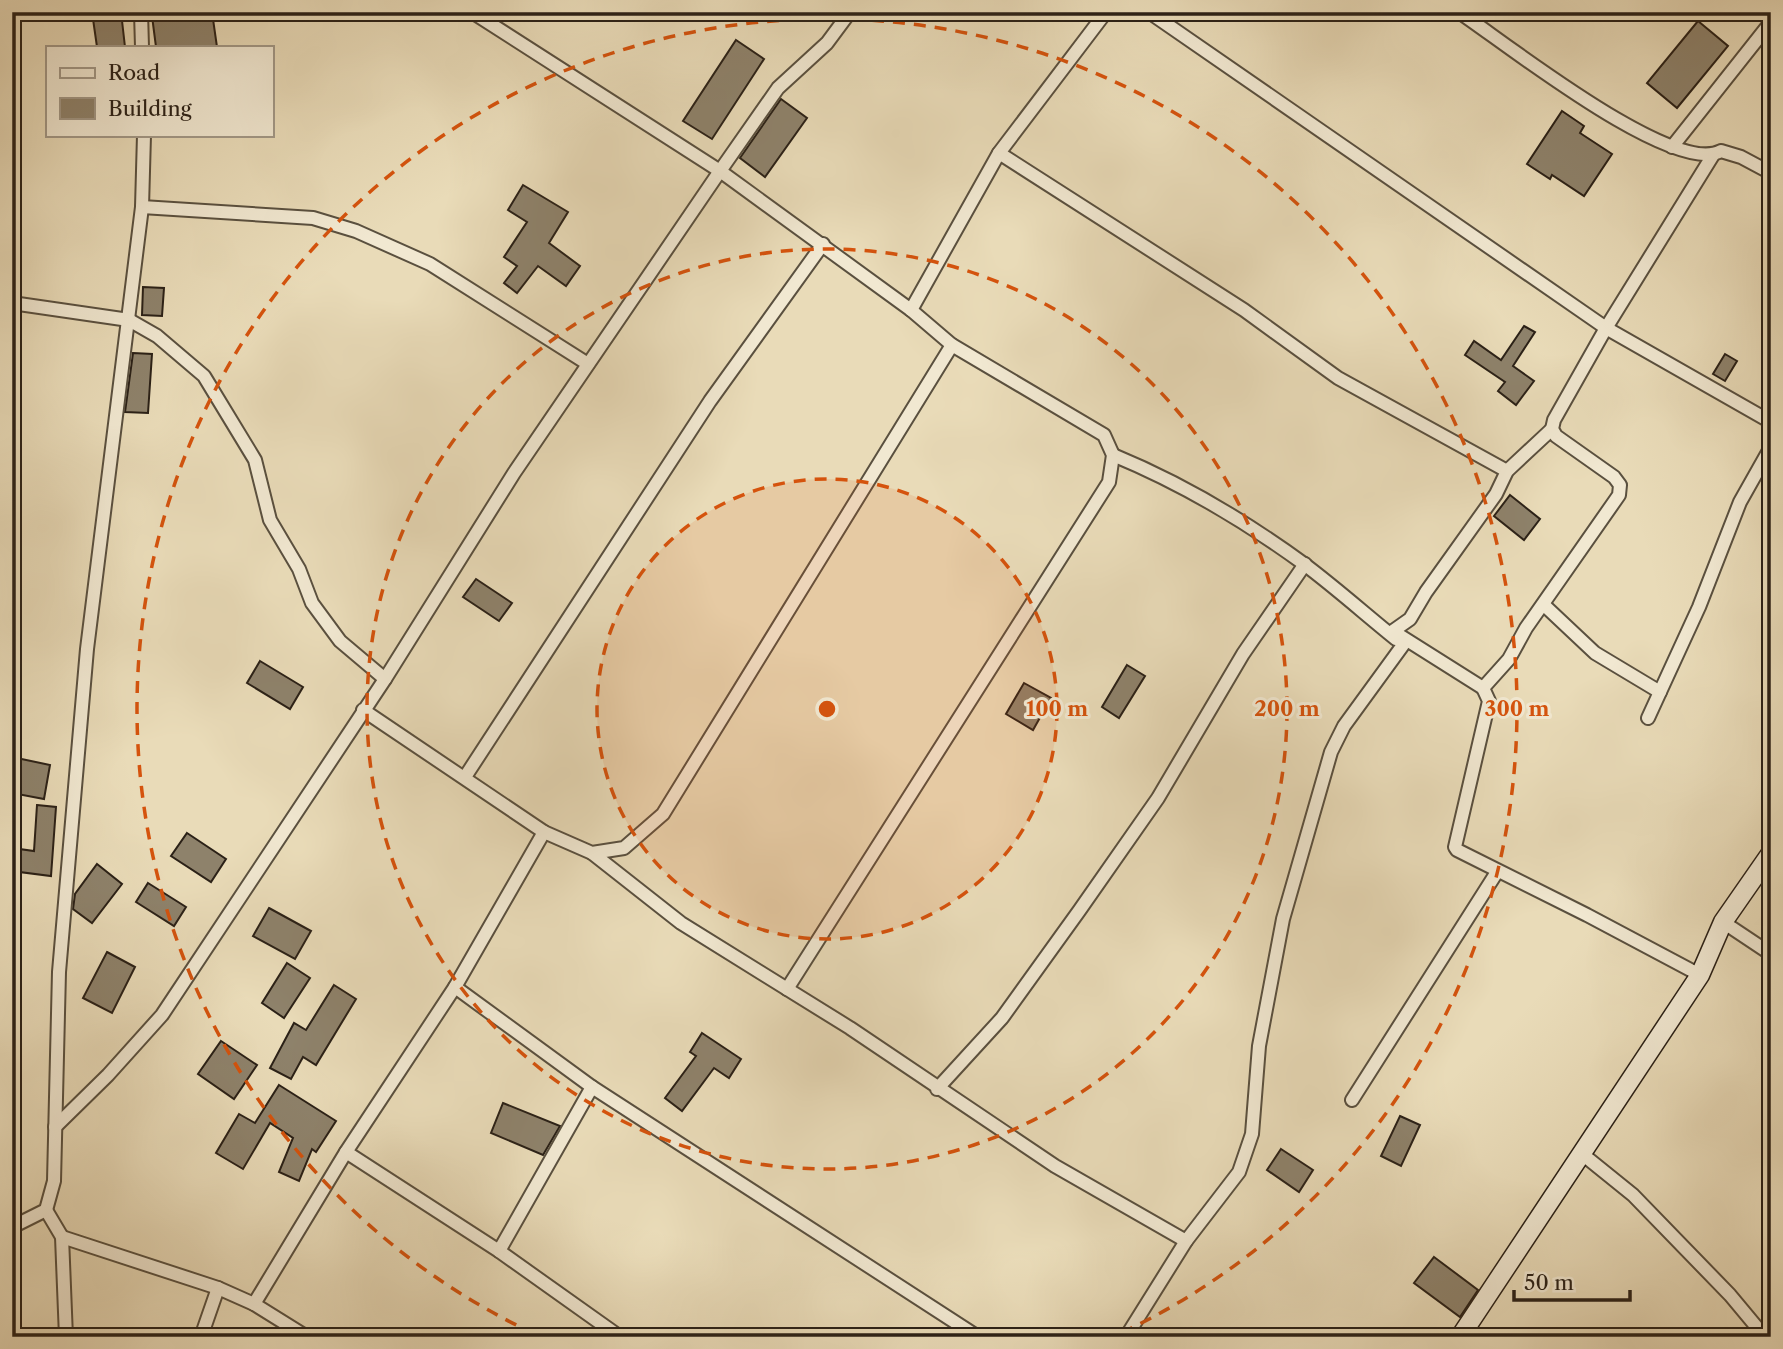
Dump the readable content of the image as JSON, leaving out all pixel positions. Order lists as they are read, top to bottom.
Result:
{
  "legend": ["Road", "Building"],
  "scale_bar": "50 m",
  "rings": ["100 m", "200 m", "300 m"]
}
